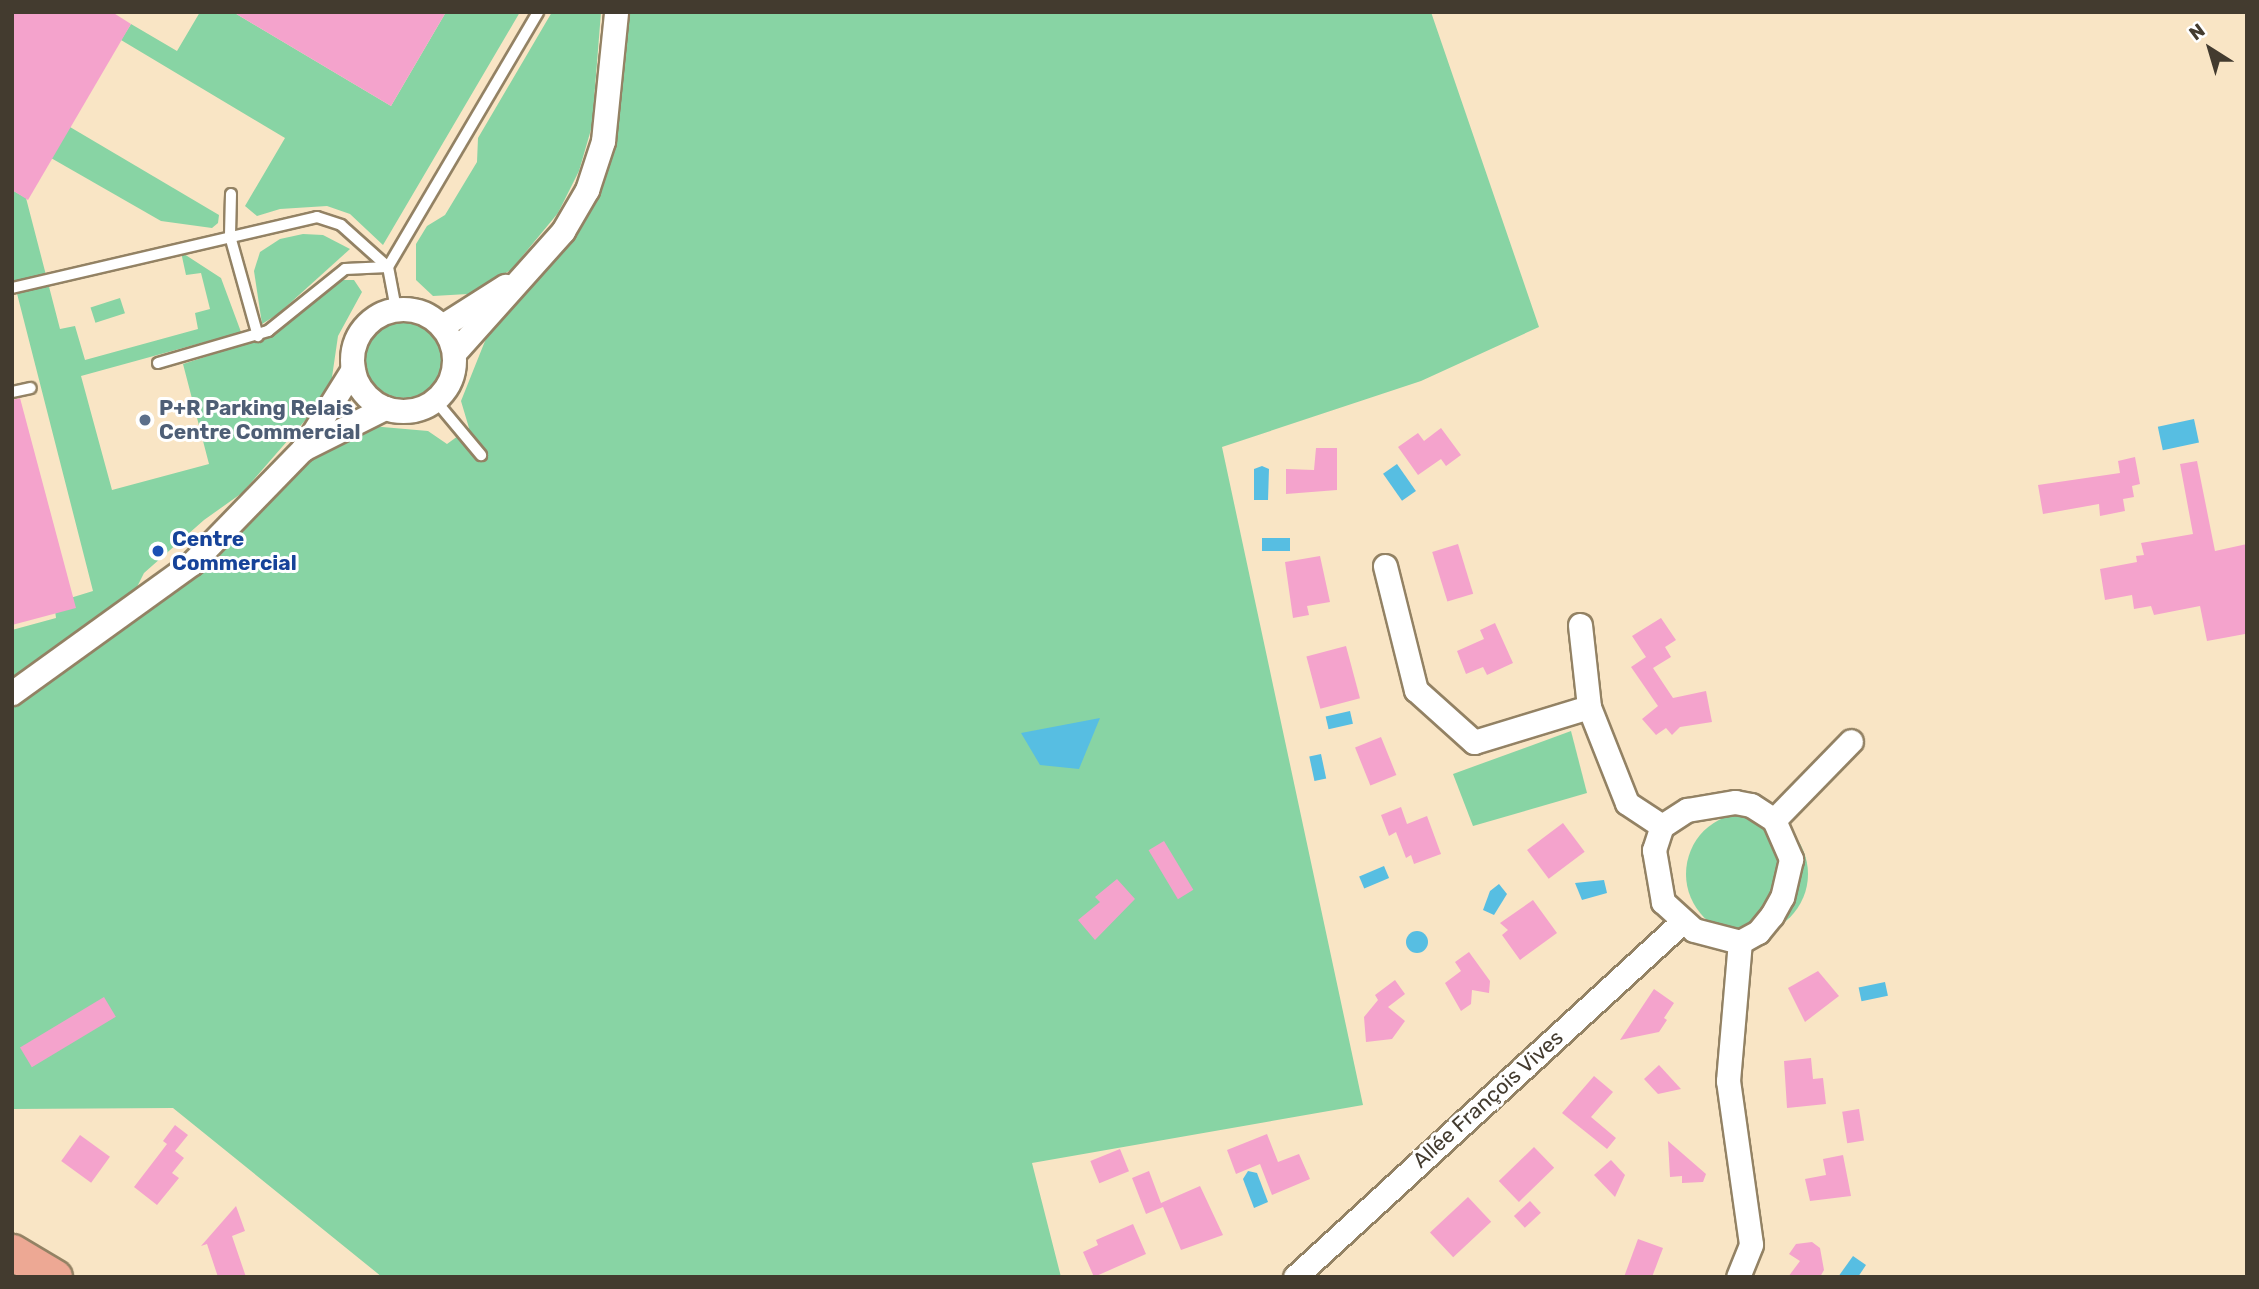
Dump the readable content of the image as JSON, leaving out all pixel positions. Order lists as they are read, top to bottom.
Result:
{
  "streets": {
    "street": ["Allée François Vives"]
  },
  "places": ["P+R Parking Relais Centre Commercial", "Centre Commercial"],
  "north": "top left"
}
